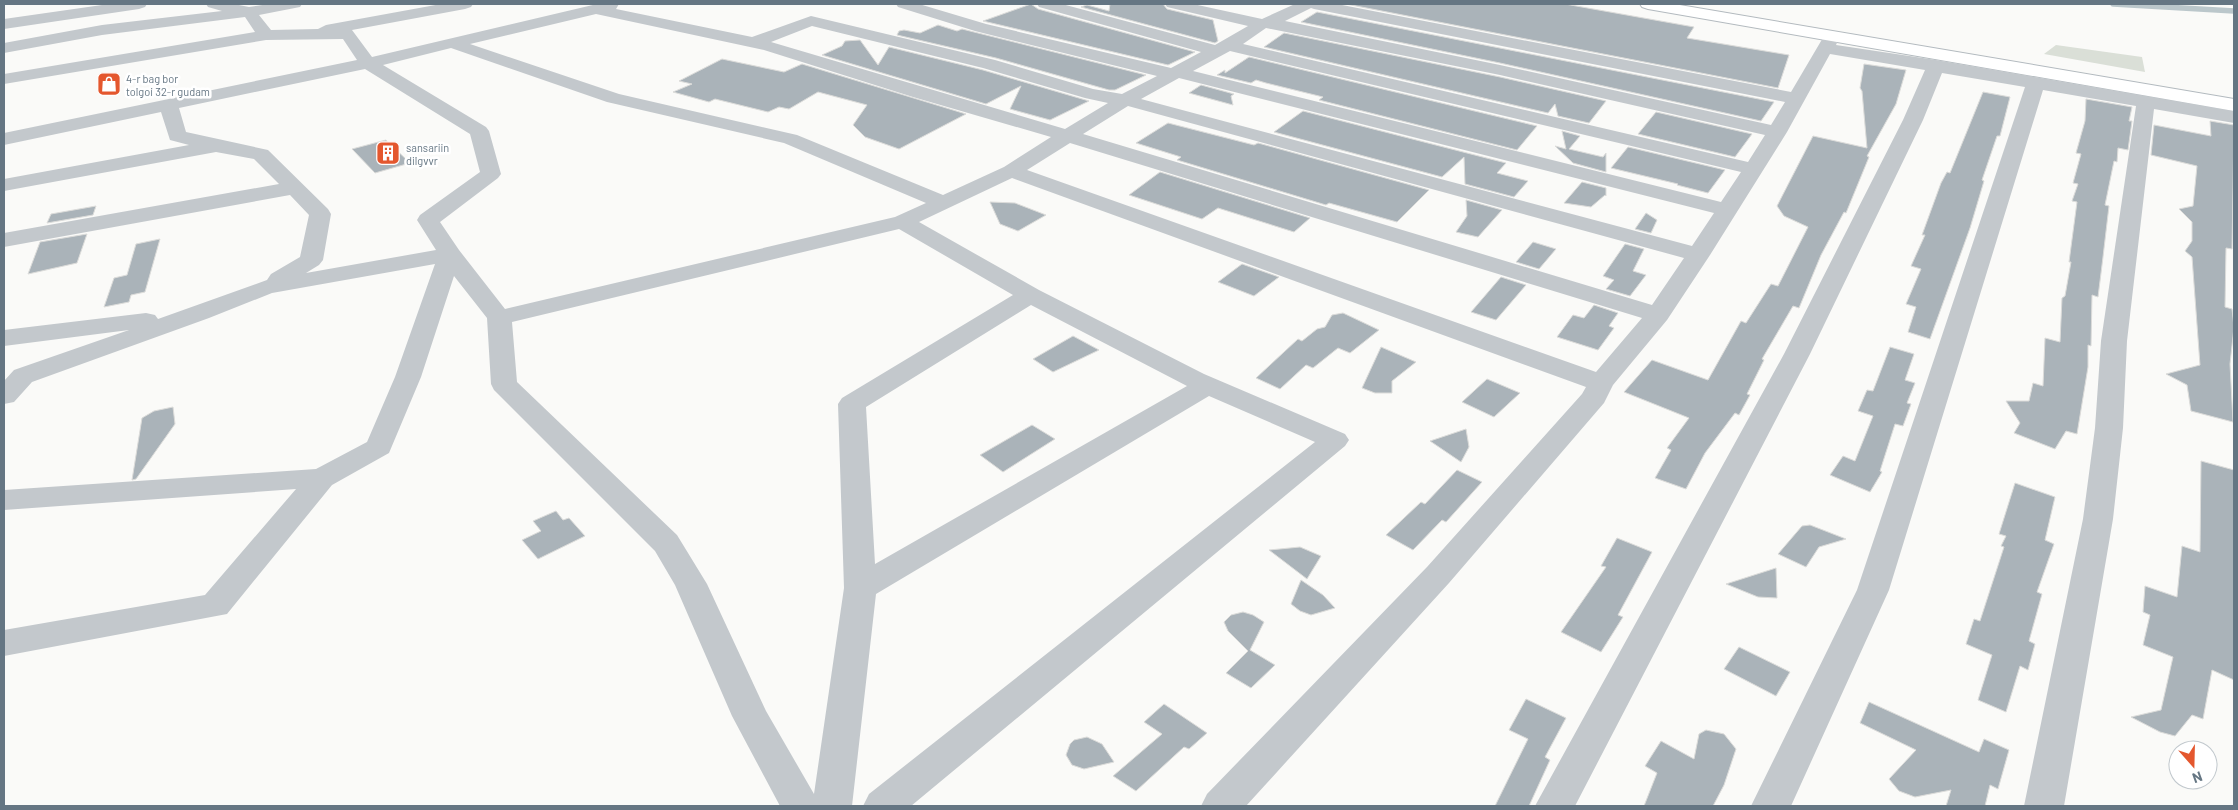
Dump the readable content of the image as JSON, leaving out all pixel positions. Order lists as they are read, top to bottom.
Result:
{
  "places": {
    "shop": ["4-r bag bor tolgoi 32-r gudam"],
    "building": ["sansariin dilgvvr"]
  },
  "north": "bottom"
}
